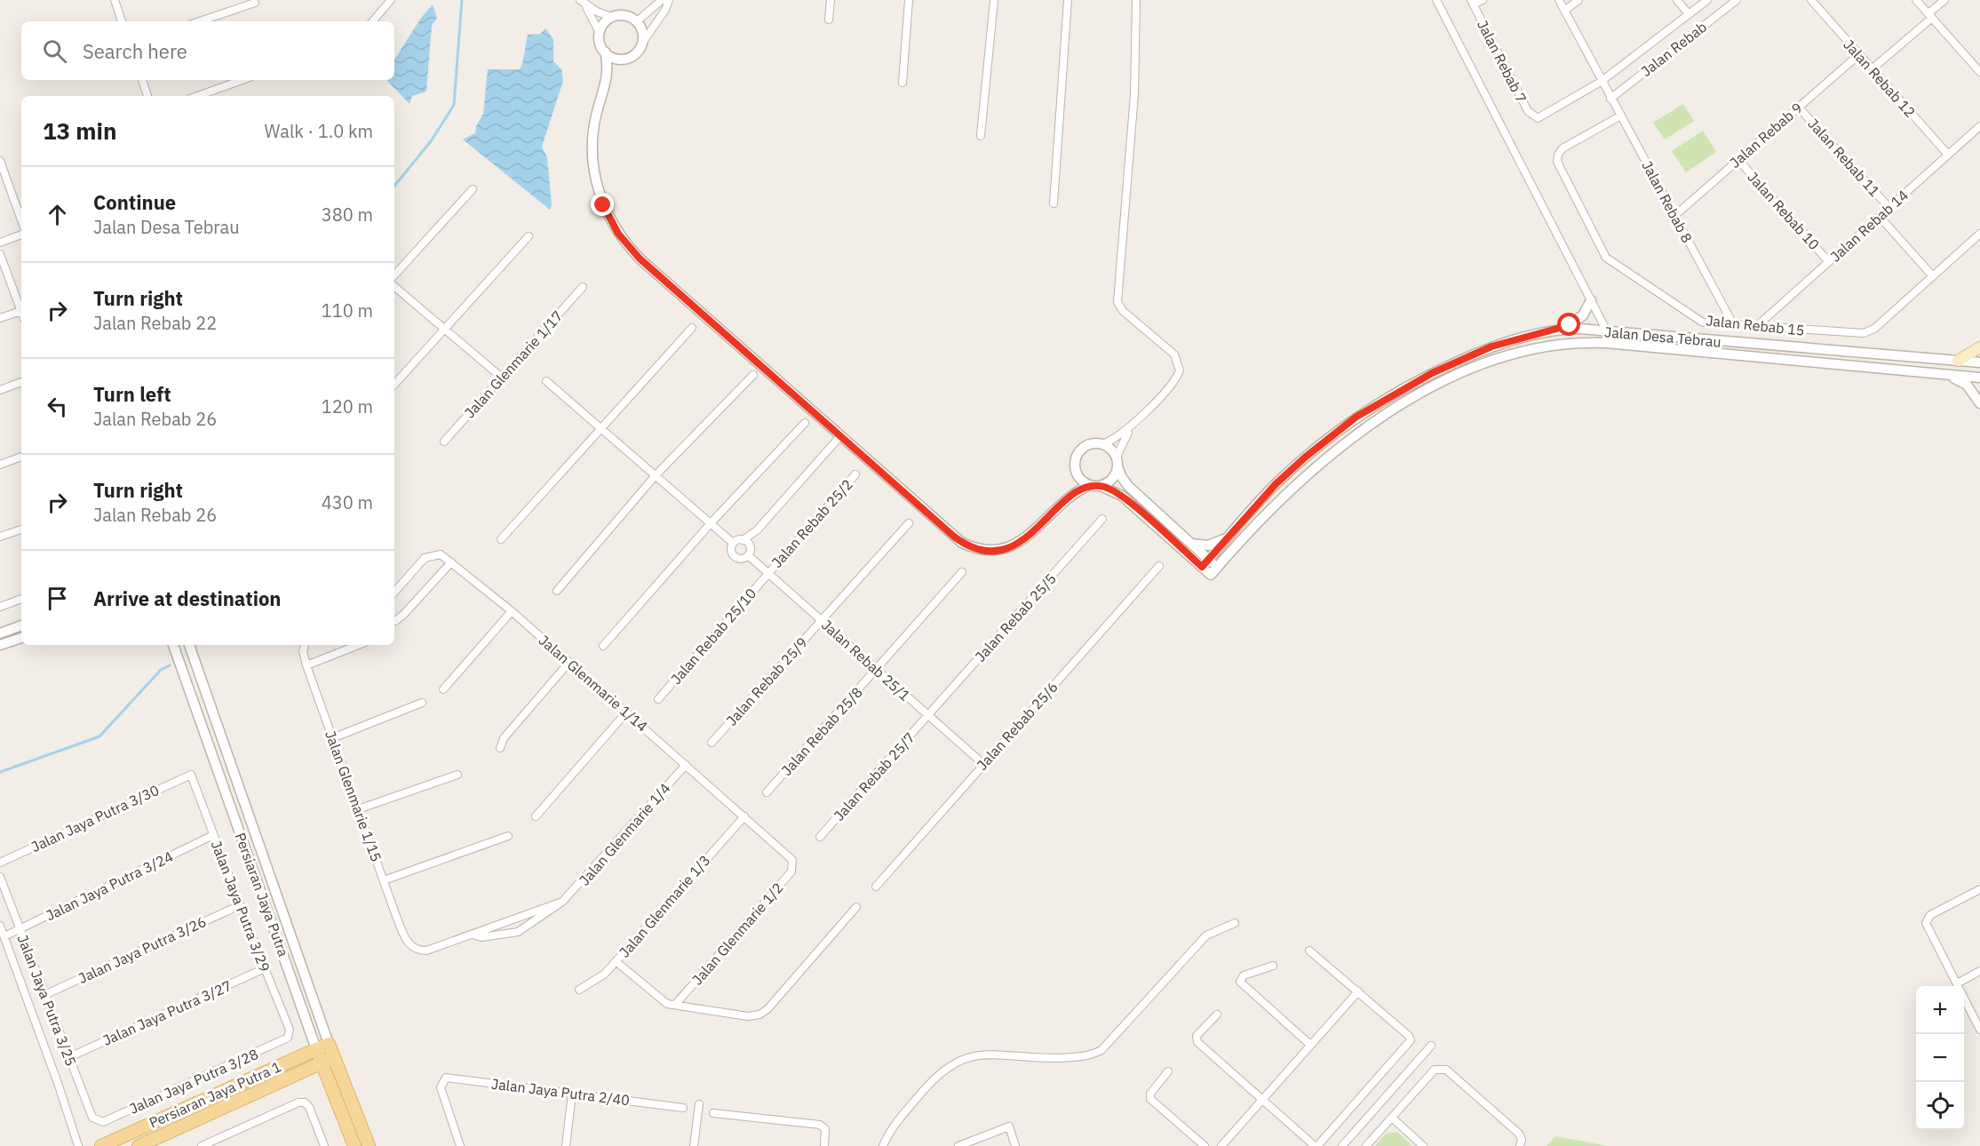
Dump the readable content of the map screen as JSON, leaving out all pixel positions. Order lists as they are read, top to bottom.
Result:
{
  "streets": {
    "main road": ["Persiaran Jaya Putra", "Persiaran Jaya Putra 1"],
    "street": [
      "Jalan Rebab",
      "Jalan Rebab 7",
      "Jalan Rebab 12",
      "Jalan Rebab 9",
      "Jalan Rebab 11",
      "Jalan Rebab 8",
      "Jalan Rebab 10",
      "Jalan Rebab 14",
      "Jalan Rebab 15",
      "Jalan Desa Tebrau",
      "Jalan Glenmarie 1/17",
      "Jalan Rebab 25/2",
      "Jalan Rebab 25/5",
      "Jalan Rebab 25/10",
      "Jalan Rebab 25/1",
      "Jalan Rebab 25/9",
      "Jalan Glenmarie 1/14",
      "Jalan Rebab 25/6",
      "Jalan Rebab 25/8",
      "Jalan Rebab 25/7",
      "Jalan Glenmarie 1/15",
      "Jalan Jaya Putra 3/30",
      "Jalan Glenmarie 1/4",
      "Jalan Jaya Putra 3/24",
      "Jalan Jaya Putra 3/29",
      "Jalan Glenmarie 1/3",
      "Jalan Glenmarie 1/2",
      "Jalan Jaya Putra 3/26",
      "Jalan Jaya Putra 3/25",
      "Jalan Jaya Putra 3/27",
      "Jalan Jaya Putra 3/28",
      "Jalan Jaya Putra 2/40"
    ]
  },
  "crossings": [
    ["Jalan Rebab", "Jalan Rebab 8"],
    ["Jalan Rebab 7", "Jalan Rebab 8"],
    ["Jalan Rebab 12", "Jalan Rebab 9"],
    ["Jalan Rebab 12", "Jalan Rebab 14"],
    ["Jalan Rebab 9", "Jalan Rebab 11"],
    ["Jalan Rebab 9", "Jalan Rebab 8"],
    ["Jalan Rebab 9", "Jalan Rebab 10"],
    ["Jalan Rebab 11", "Jalan Rebab 14"],
    ["Jalan Rebab 8", "Jalan Rebab 15"],
    ["Jalan Rebab 10", "Jalan Rebab 14"],
    ["Jalan Rebab 14", "Jalan Rebab 15"],
    ["Jalan Rebab 25/2", "Jalan Rebab 25/10"],
    ["Jalan Rebab 25/2", "Jalan Rebab 25/1"],
    ["Jalan Rebab 25/5", "Jalan Rebab 25/1"],
    ["Jalan Rebab 25/5", "Jalan Rebab 25/7"],
    ["Jalan Rebab 25/10", "Jalan Rebab 25/1"],
    ["Jalan Rebab 25/1", "Jalan Rebab 25/9"],
    ["Jalan Rebab 25/1", "Jalan Rebab 25/6"],
    ["Jalan Rebab 25/1", "Jalan Rebab 25/8"],
    ["Jalan Rebab 25/1", "Jalan Rebab 25/7"],
    ["Jalan Glenmarie 1/14", "Jalan Glenmarie 1/4"],
    ["Jalan Glenmarie 1/14", "Jalan Glenmarie 1/3"],
    ["Jalan Glenmarie 1/14", "Jalan Glenmarie 1/2"],
    ["Jalan Jaya Putra 3/30", "Jalan Jaya Putra 3/29"],
    ["Jalan Jaya Putra 3/24", "Jalan Jaya Putra 3/29"],
    ["Jalan Jaya Putra 3/24", "Jalan Jaya Putra 3/25"],
    ["Persiaran Jaya Putra", "Persiaran Jaya Putra 1"],
    ["Jalan Jaya Putra 3/29", "Jalan Jaya Putra 3/26"],
    ["Jalan Jaya Putra 3/29", "Jalan Jaya Putra 3/27"],
    ["Jalan Jaya Putra 3/29", "Jalan Jaya Putra 3/28"],
    ["Jalan Jaya Putra 3/26", "Jalan Jaya Putra 3/25"],
    ["Jalan Jaya Putra 3/25", "Jalan Jaya Putra 3/27"],
    ["Jalan Jaya Putra 3/25", "Jalan Jaya Putra 3/28"]
  ],
  "page": {
    "search": "Search here",
    "heading": ["13 min", "Walk · 1.0 km"],
    "list": [
      ["Continue", "Jalan Desa Tebrau", "380 m"],
      ["Turn right", "Jalan Rebab 22", "110 m"],
      ["Turn left", "Jalan Rebab 26", "120 m"],
      ["Turn right", "Jalan Rebab 26", "430 m"],
      "Arrive at destination"
    ],
    "map_buttons": ["+", "−"]
  }
}
